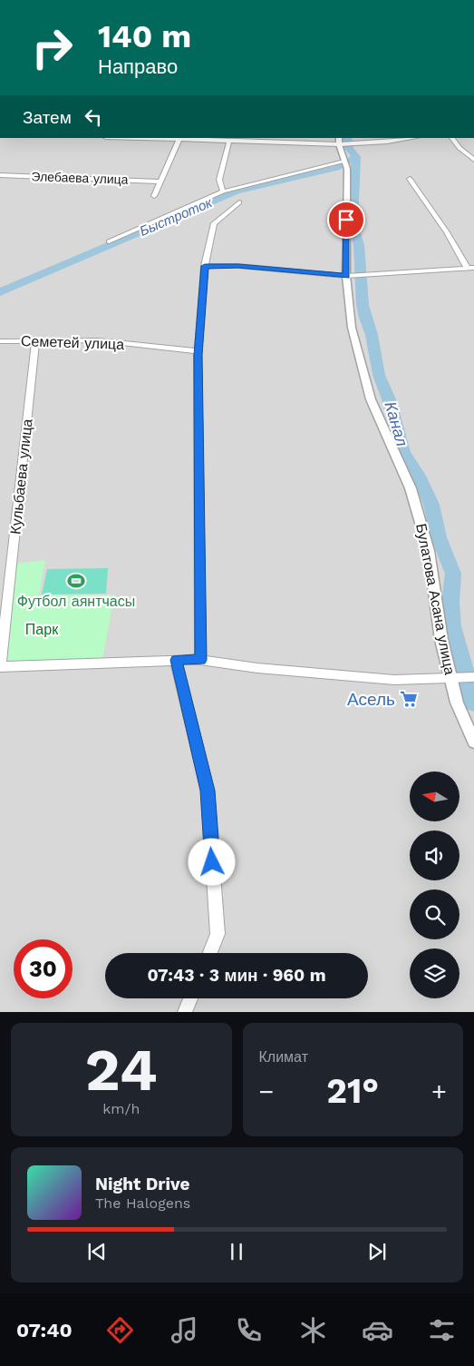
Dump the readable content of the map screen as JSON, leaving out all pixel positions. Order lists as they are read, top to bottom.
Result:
{
  "streets": {
    "street": [
      "Элебаева улица",
      "Семетей улица",
      "Кульбаева улица",
      "Булатова Асана улица"
    ]
  },
  "crossings": [
    ["Семетей улица", "Кульбаева улица"]
  ],
  "water": ["Быстроток", "Канал"],
  "parks": ["Парк"],
  "places": {
    "sports": ["Футбол аянтчасы"],
    "supermarket": ["Асель"]
  },
  "north": "left",
  "page": {
    "turn": ["140 m", "Направо"],
    "then": "Затем",
    "limit": "30",
    "trip": "07:43 · 3 мин · 960 m",
    "tile": [
      ["24", "km/h"],
      "Климат"
    ],
    "heat": ["−", "21°", "+"],
    "song": ["Night Drive", "The Halogens"],
    "tabs": "07:40"
  }
}
